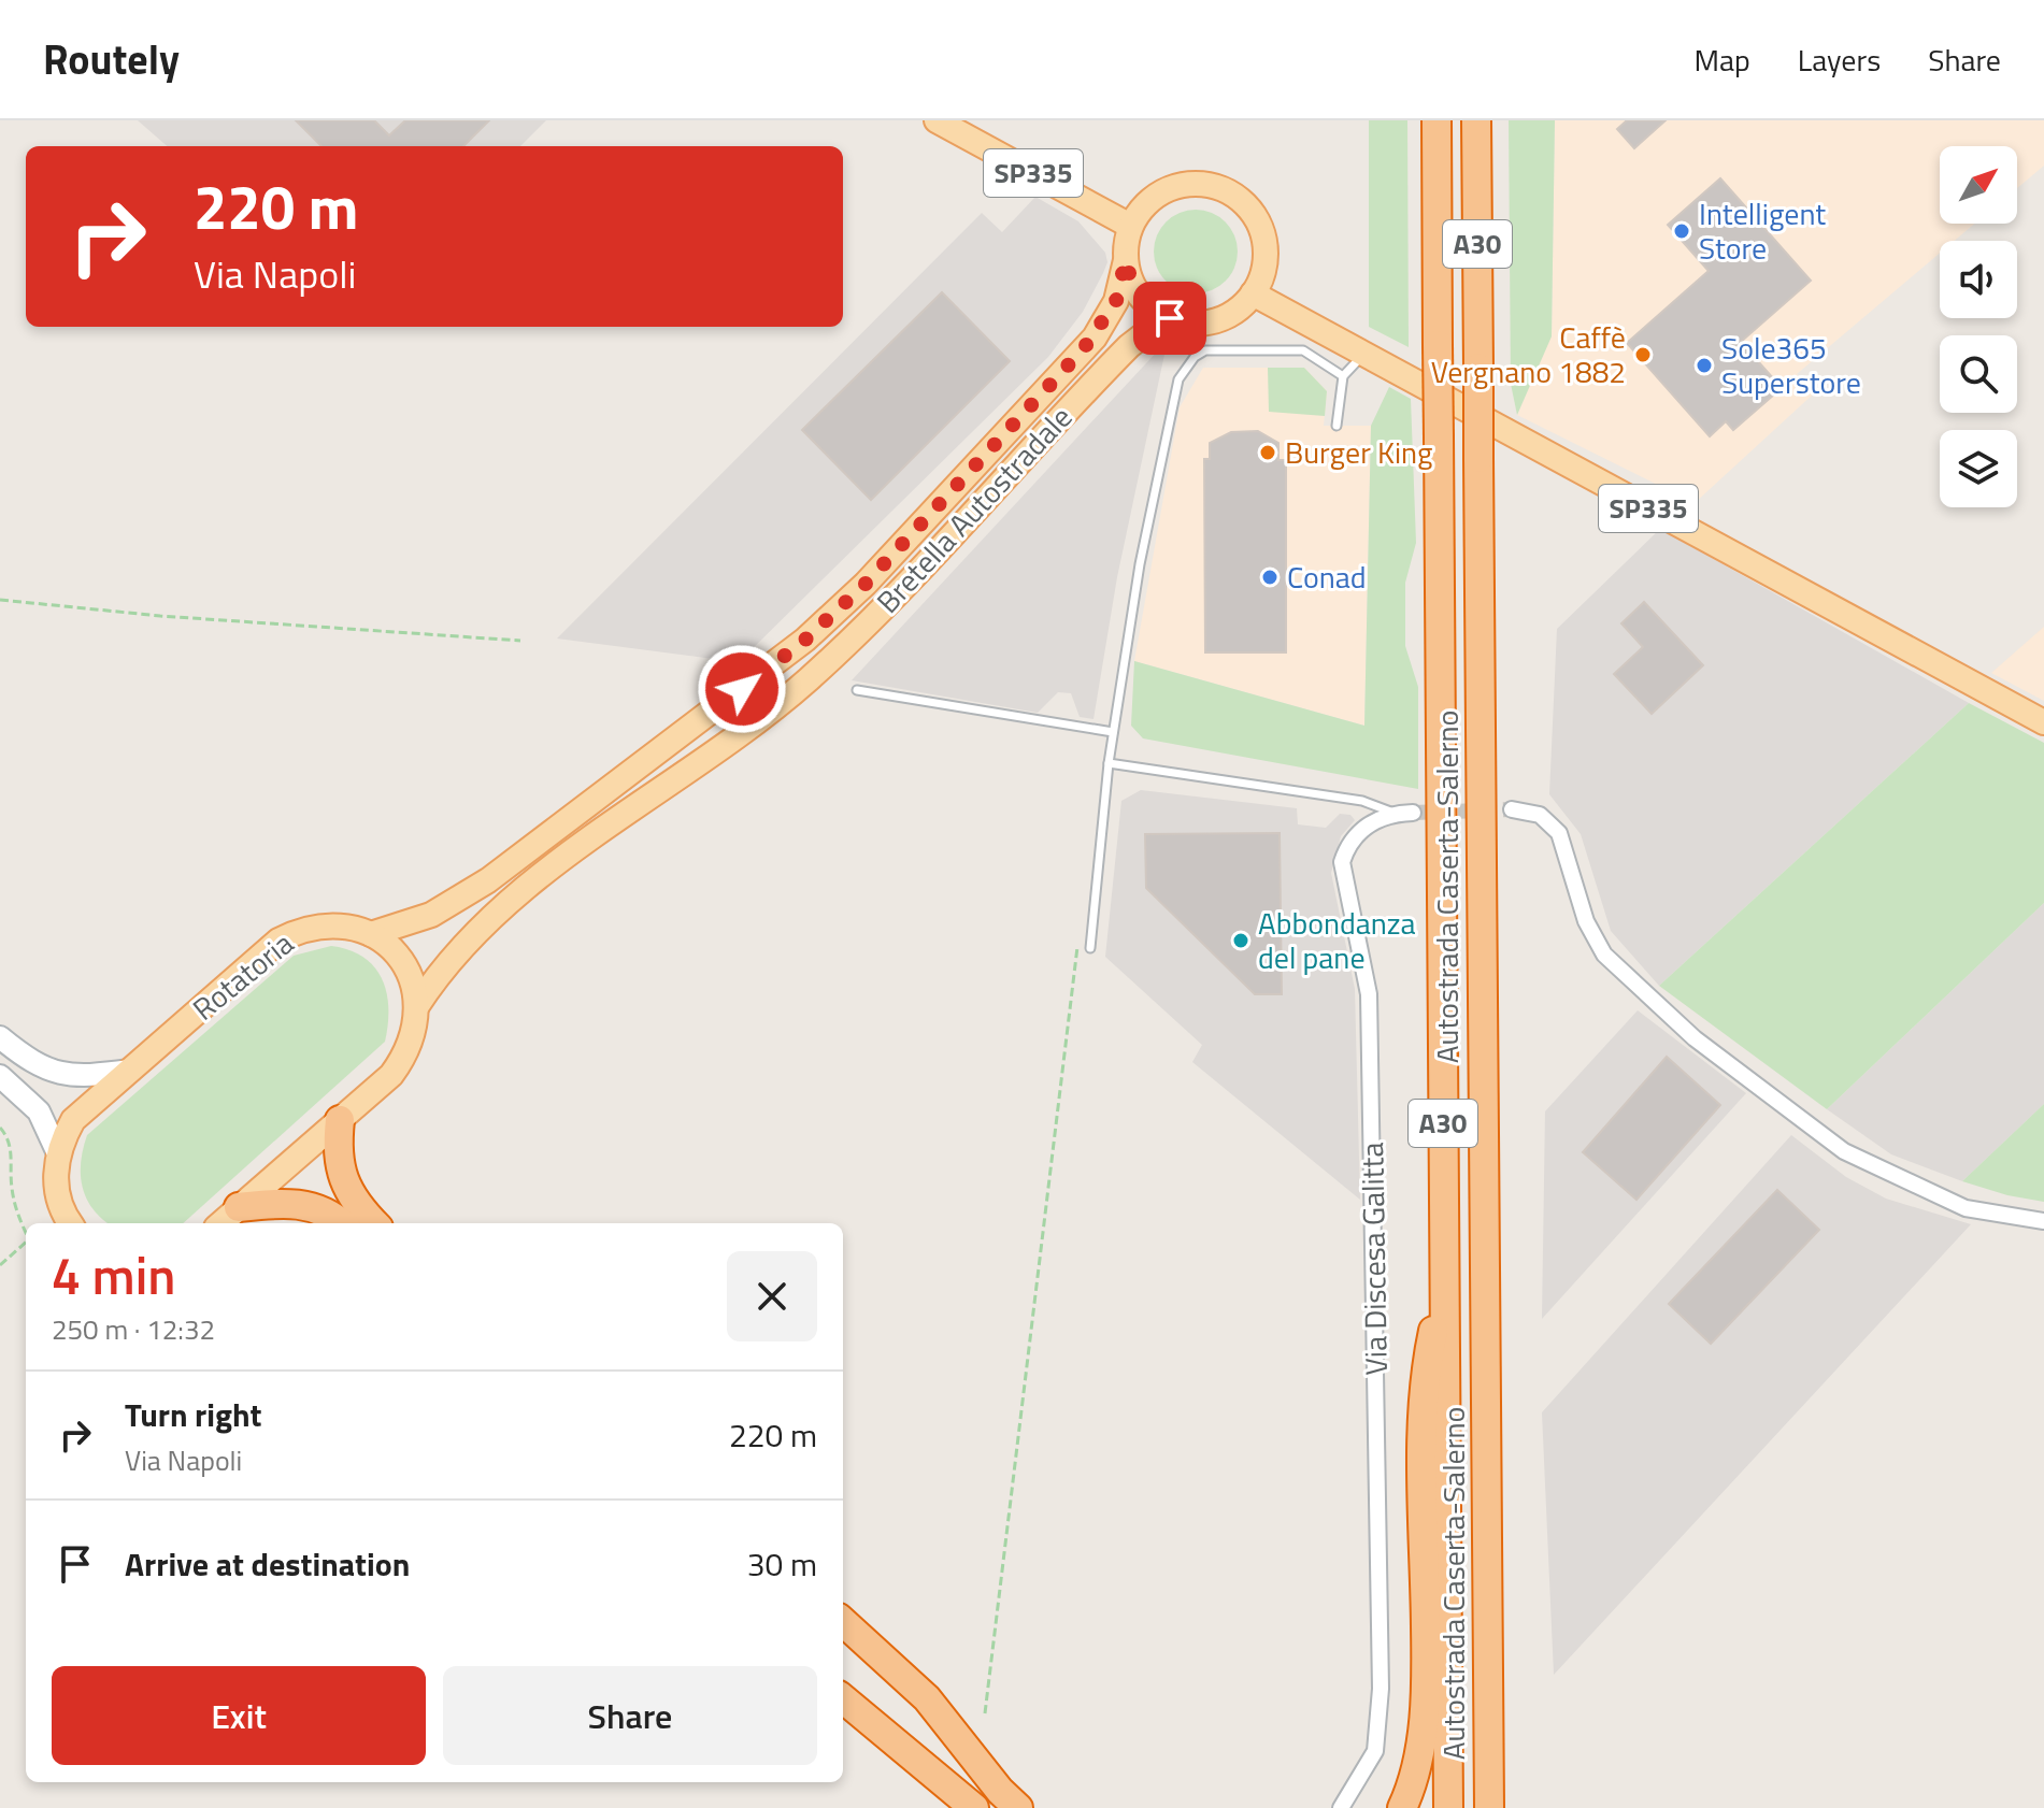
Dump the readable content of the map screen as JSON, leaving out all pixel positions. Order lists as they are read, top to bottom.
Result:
{
  "streets": {
    "highway": ["A30", "Autostrada Caserta-Salerno"],
    "main road": ["SP335", "Bretella Autostradale", "Rotatoria"],
    "street": ["Via Discesa Galitta"]
  },
  "crossings": [
    ["SP335", "Bretella Autostradale"],
    ["Bretella Autostradale", "Rotatoria"]
  ],
  "places": [
    "Intelligent Store",
    "Caffè Vergnano 1882",
    "Sole365 Superstore",
    "Burger King",
    "Conad",
    "Abbondanza del pane"
  ],
  "north": "top right",
  "page": {
    "header": "Routely",
    "nav": ["Map", "Layers", "Share"],
    "turn": ["220 m", "Via Napoli"],
    "heading": ["4 min", "250 m · 12:32"],
    "list": [
      {
        "name": "Turn right",
        "note": "Via Napoli",
        "value": "220 m"
      },
      {
        "name": "Arrive at destination",
        "value": "30 m"
      }
    ],
    "buttons": ["Exit", "Share"]
  }
}
